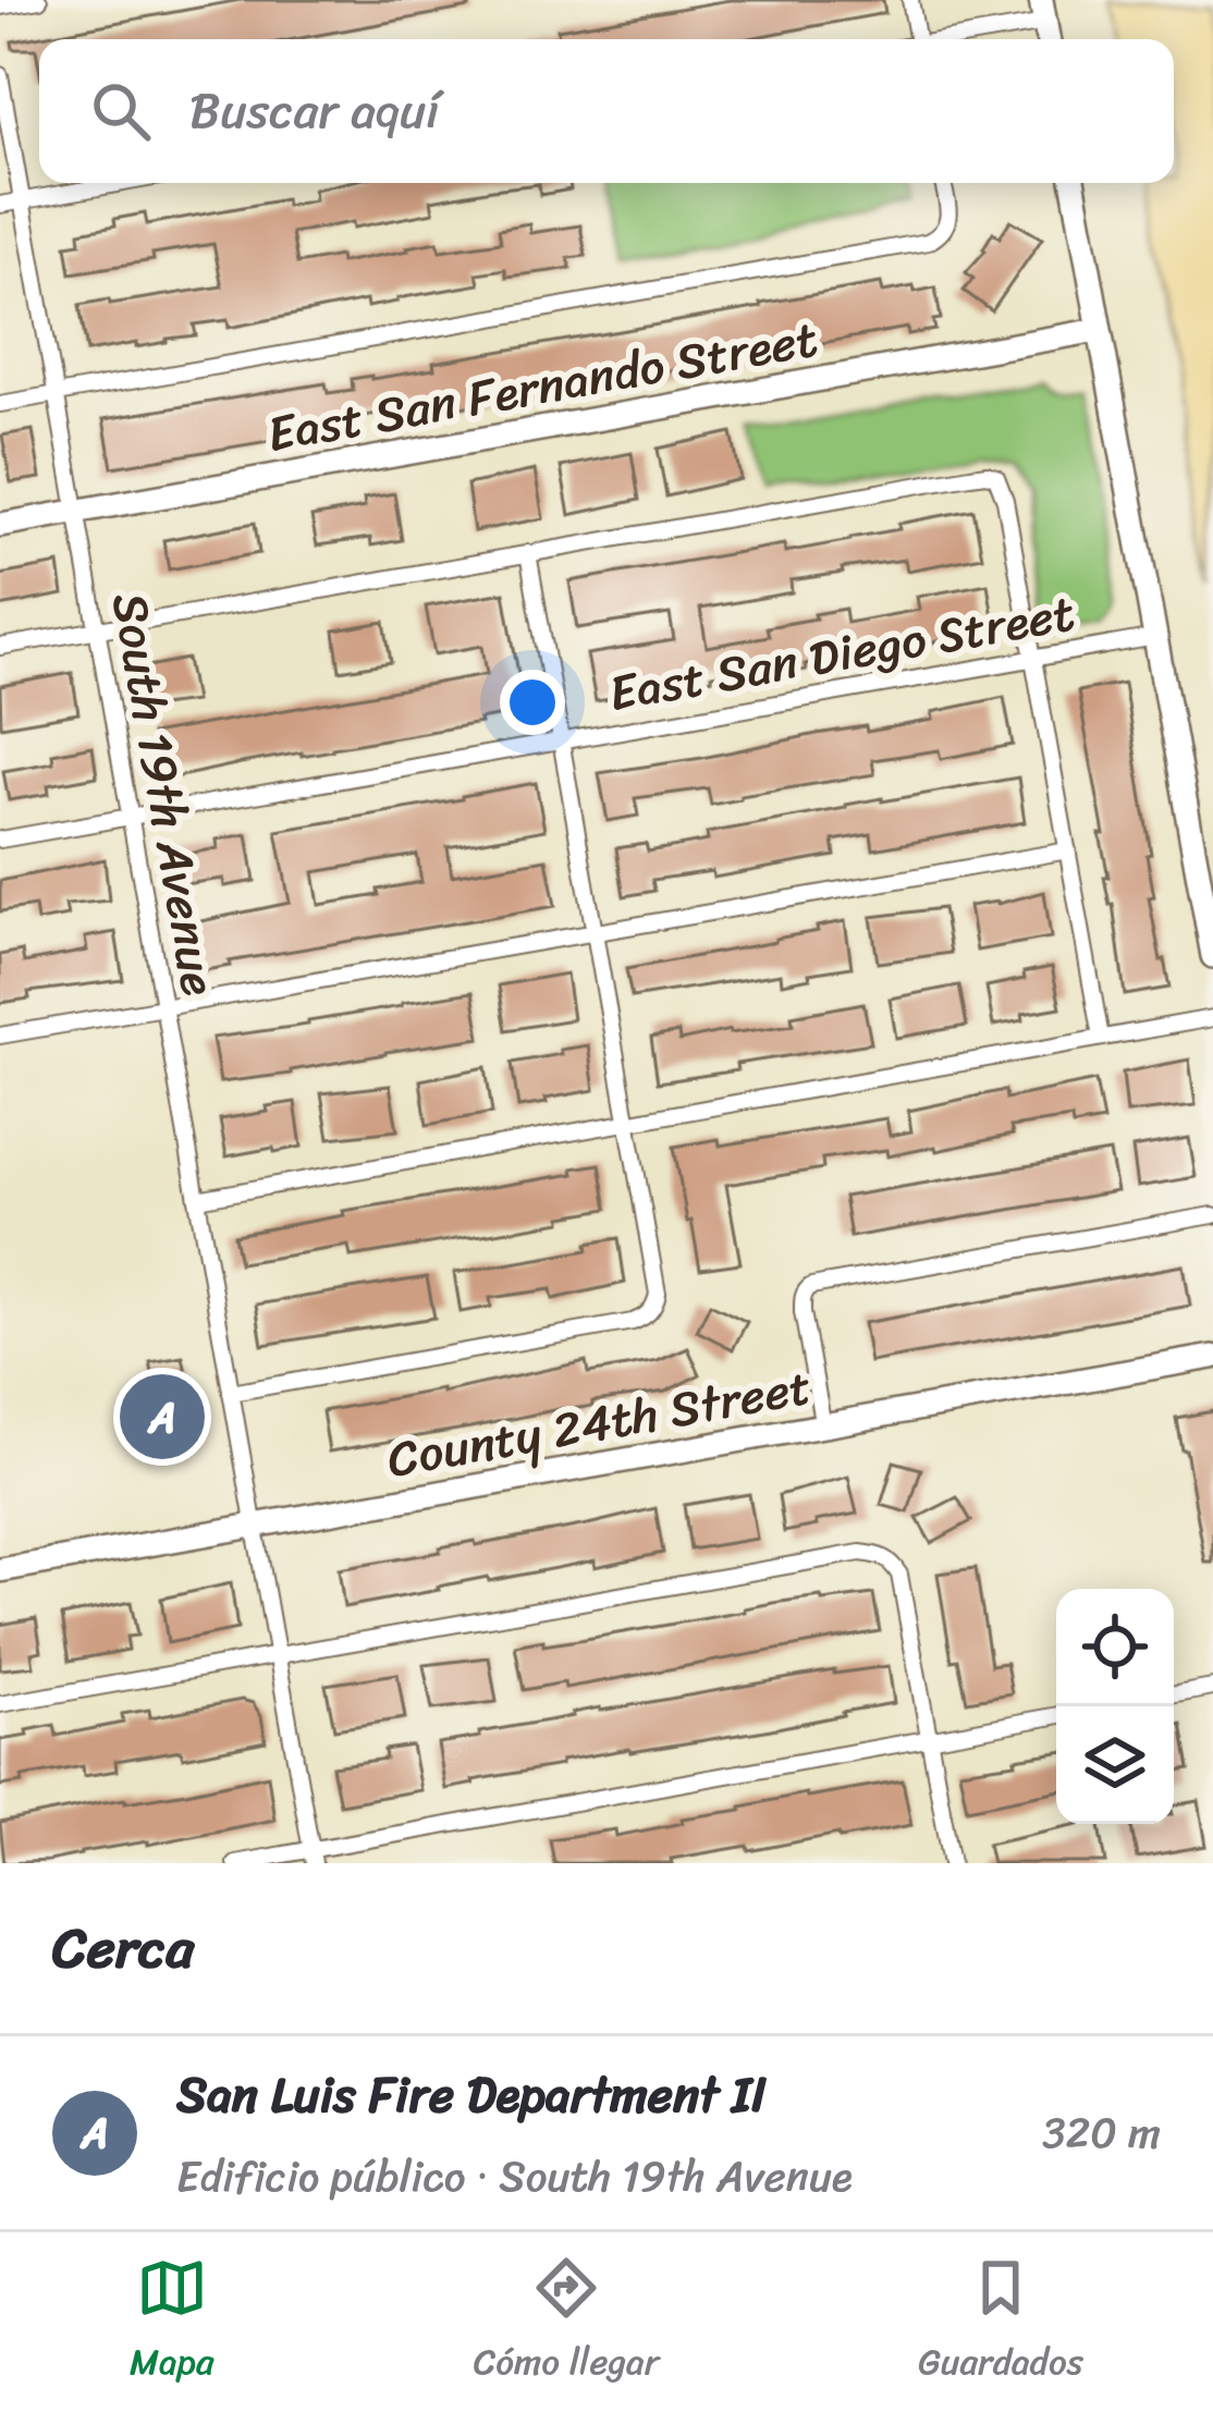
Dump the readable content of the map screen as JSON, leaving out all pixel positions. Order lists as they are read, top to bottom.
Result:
{
  "streets": {
    "street": [
      "East San Fernando Street",
      "East San Diego Street",
      "South 19th Avenue",
      "County 24th Street"
    ]
  },
  "crossings": [
    ["East San Fernando Street", "South 19th Avenue"],
    ["East San Diego Street", "South 19th Avenue"],
    ["South 19th Avenue", "County 24th Street"]
  ],
  "page": {
    "search": "Buscar aquí",
    "pins": "A",
    "heading": "Cerca",
    "list": [
      {
        "mark": "A",
        "name": "San Luis Fire Department II",
        "note": "Edificio público · South 19th Avenue",
        "value": "320 m"
      }
    ],
    "nav": ["Mapa", "Cómo llegar", "Guardados"]
  }
}
